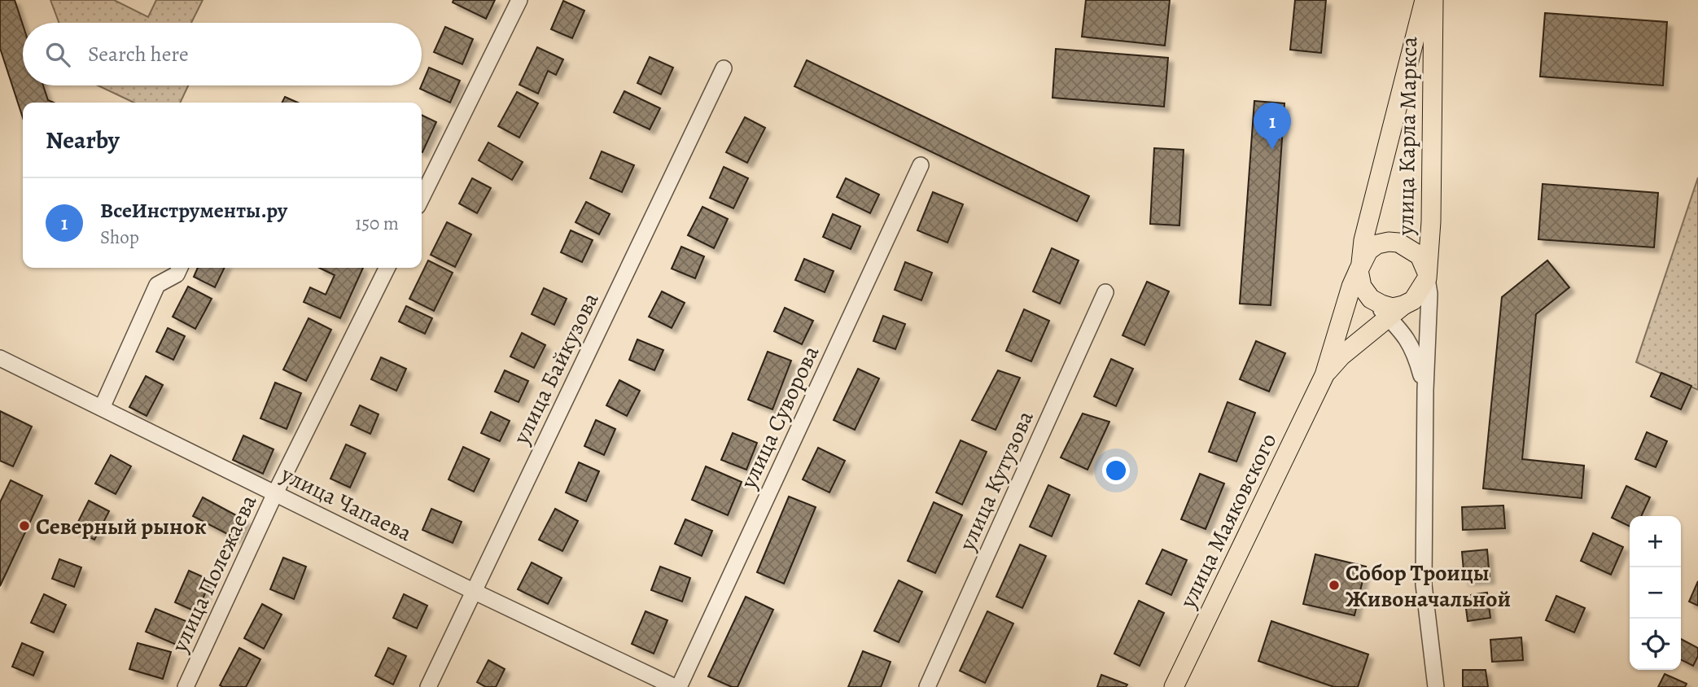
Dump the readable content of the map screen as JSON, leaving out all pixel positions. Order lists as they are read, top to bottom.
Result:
{
  "streets": {
    "main road": ["улица Карла Маркса", "улица Маяковского"],
    "street": [
      "улица Байкузова",
      "улица Суворова",
      "улица Кутузова",
      "улица Чапаева",
      "улица Полежаева"
    ]
  },
  "crossings": [
    ["улица Карла Маркса", "улица Маяковского"],
    ["улица Байкузова", "улица Чапаева"],
    ["улица Суворова", "улица Чапаева"],
    ["улица Чапаева", "улица Полежаева"]
  ],
  "places": ["Северный рынок", "Собор Троицы Живоначальной"],
  "page": {
    "search": "Search here",
    "pins": "1",
    "heading": "Nearby",
    "list": [
      {
        "mark": "1",
        "name": "ВсеИнструменты.ру",
        "note": "Shop",
        "value": "150 m"
      }
    ],
    "map_buttons": ["+", "−"]
  }
}
